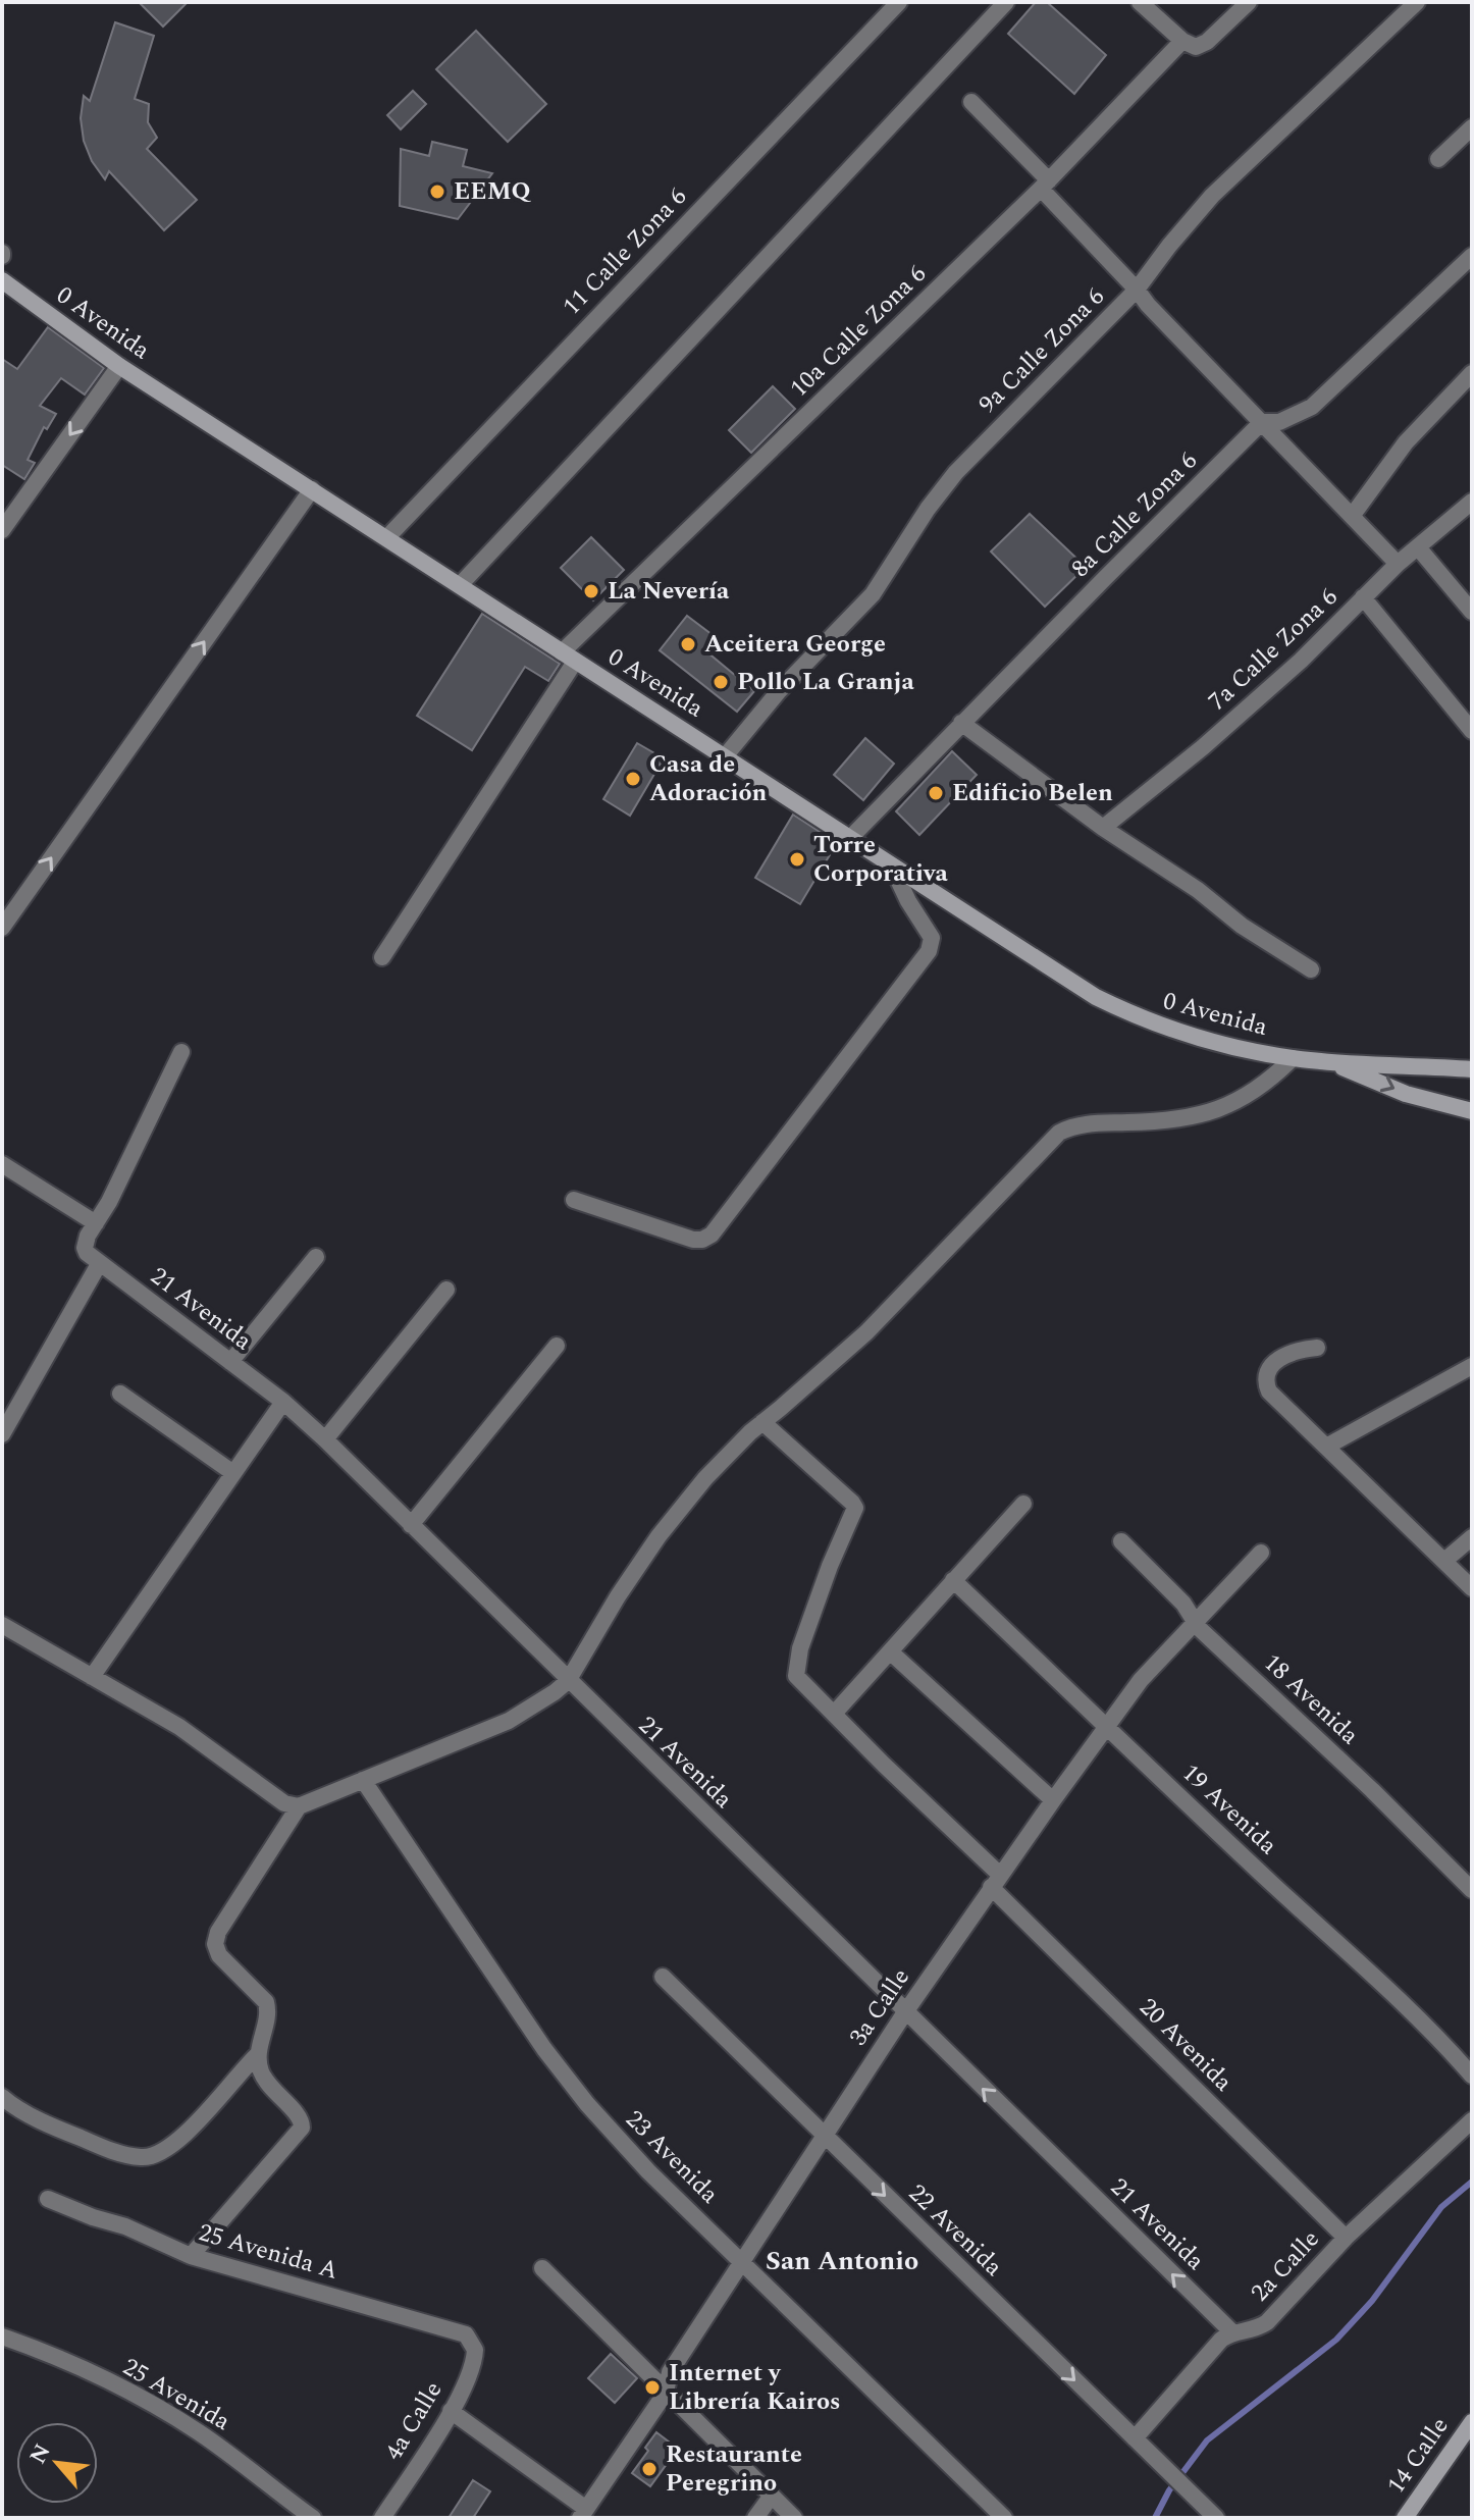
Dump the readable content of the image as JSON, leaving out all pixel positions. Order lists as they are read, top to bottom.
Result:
{
  "streets": {
    "street": [
      "11 Calle Zona 6",
      "0 Avenida",
      "10a Calle Zona 6",
      "9a Calle Zona 6",
      "8a Calle Zona 6",
      "7a Calle Zona 6",
      "21 Avenida",
      "18 Avenida",
      "19 Avenida",
      "3a Calle",
      "20 Avenida",
      "23 Avenida",
      "22 Avenida",
      "25 Avenida A",
      "2a Calle",
      "25 Avenida",
      "4a Calle",
      "14 Calle"
    ]
  },
  "crossings": [
    ["11 Calle Zona 6", "0 Avenida"],
    ["0 Avenida", "10a Calle Zona 6"],
    ["0 Avenida", "9a Calle Zona 6"],
    ["0 Avenida", "8a Calle Zona 6"],
    ["21 Avenida", "3a Calle"],
    ["21 Avenida", "2a Calle"],
    ["18 Avenida", "3a Calle"],
    ["19 Avenida", "3a Calle"],
    ["3a Calle", "20 Avenida"],
    ["3a Calle", "23 Avenida"],
    ["3a Calle", "22 Avenida"],
    ["20 Avenida", "2a Calle"],
    ["22 Avenida", "2a Calle"],
    ["25 Avenida A", "4a Calle"]
  ],
  "one_way": ["22 Avenida"],
  "districts": ["San Antonio"],
  "places": [
    "EEMQ",
    "La Nevería",
    "Aceitera George",
    "Pollo La Granja",
    "Casa de Adoración",
    "Edificio Belen",
    "Torre Corporativa",
    "Internet y Librería Kairos",
    "Restaurante Peregrino"
  ],
  "north": "top left"
}
